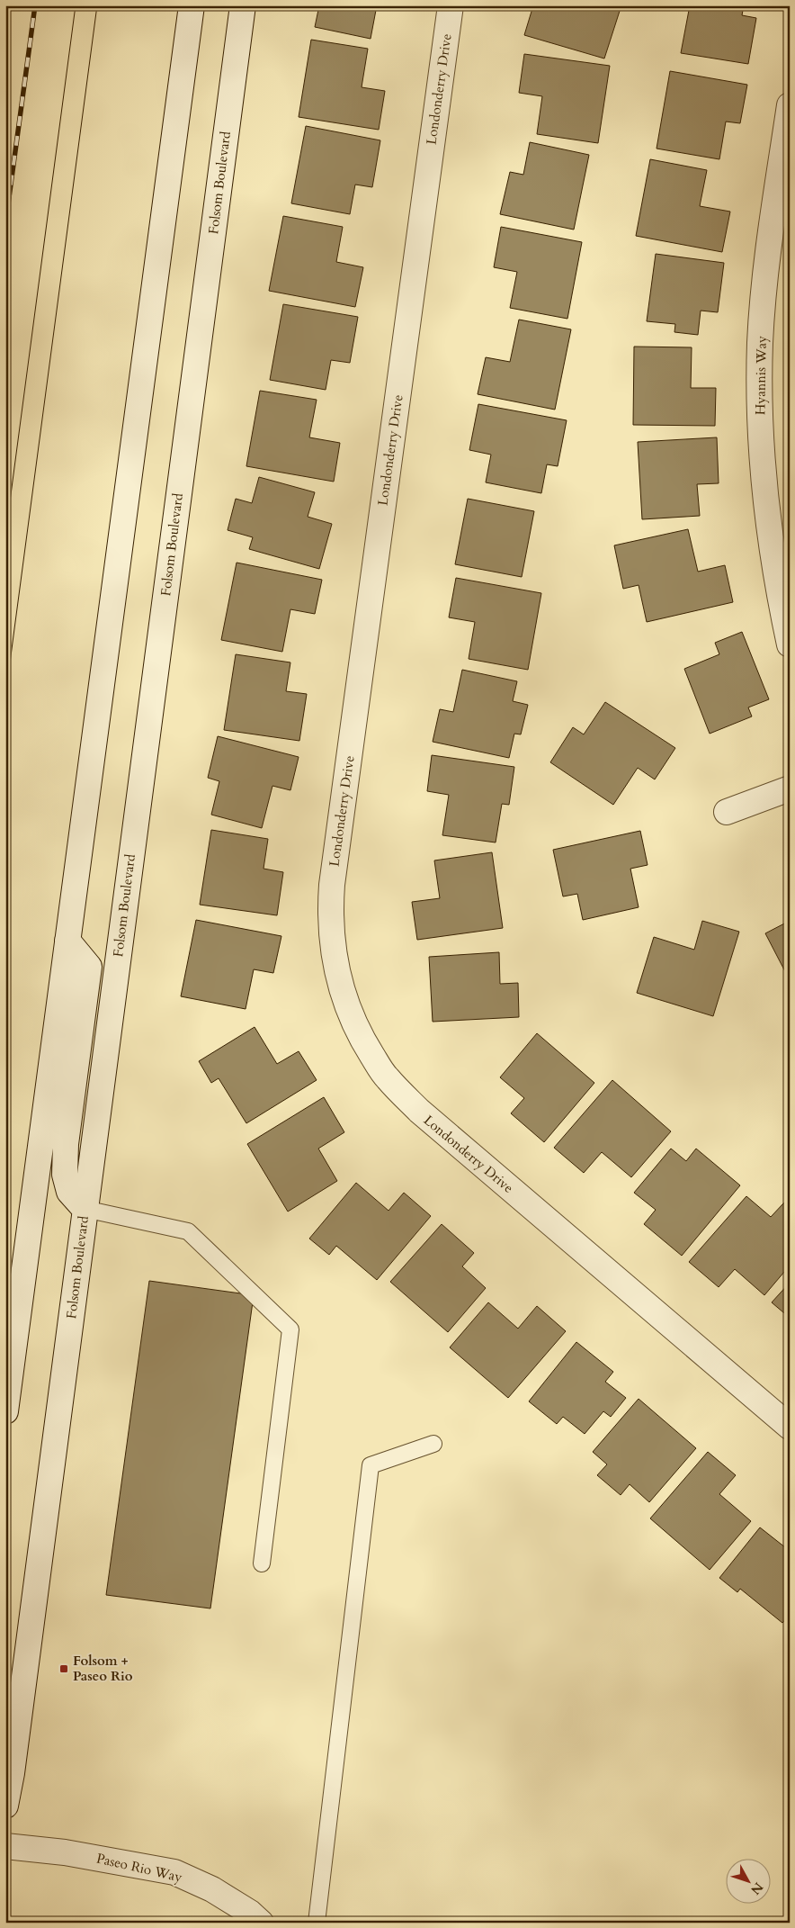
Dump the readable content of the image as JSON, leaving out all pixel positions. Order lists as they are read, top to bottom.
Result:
{
  "streets": {
    "main road": [
      "Londonderry Drive",
      "Folsom Boulevard",
      "Hyannis Way",
      "Paseo Rio Way"
    ]
  },
  "places": {
    "transit": ["Folsom + Paseo Rio"]
  },
  "north": "bottom right"
}
